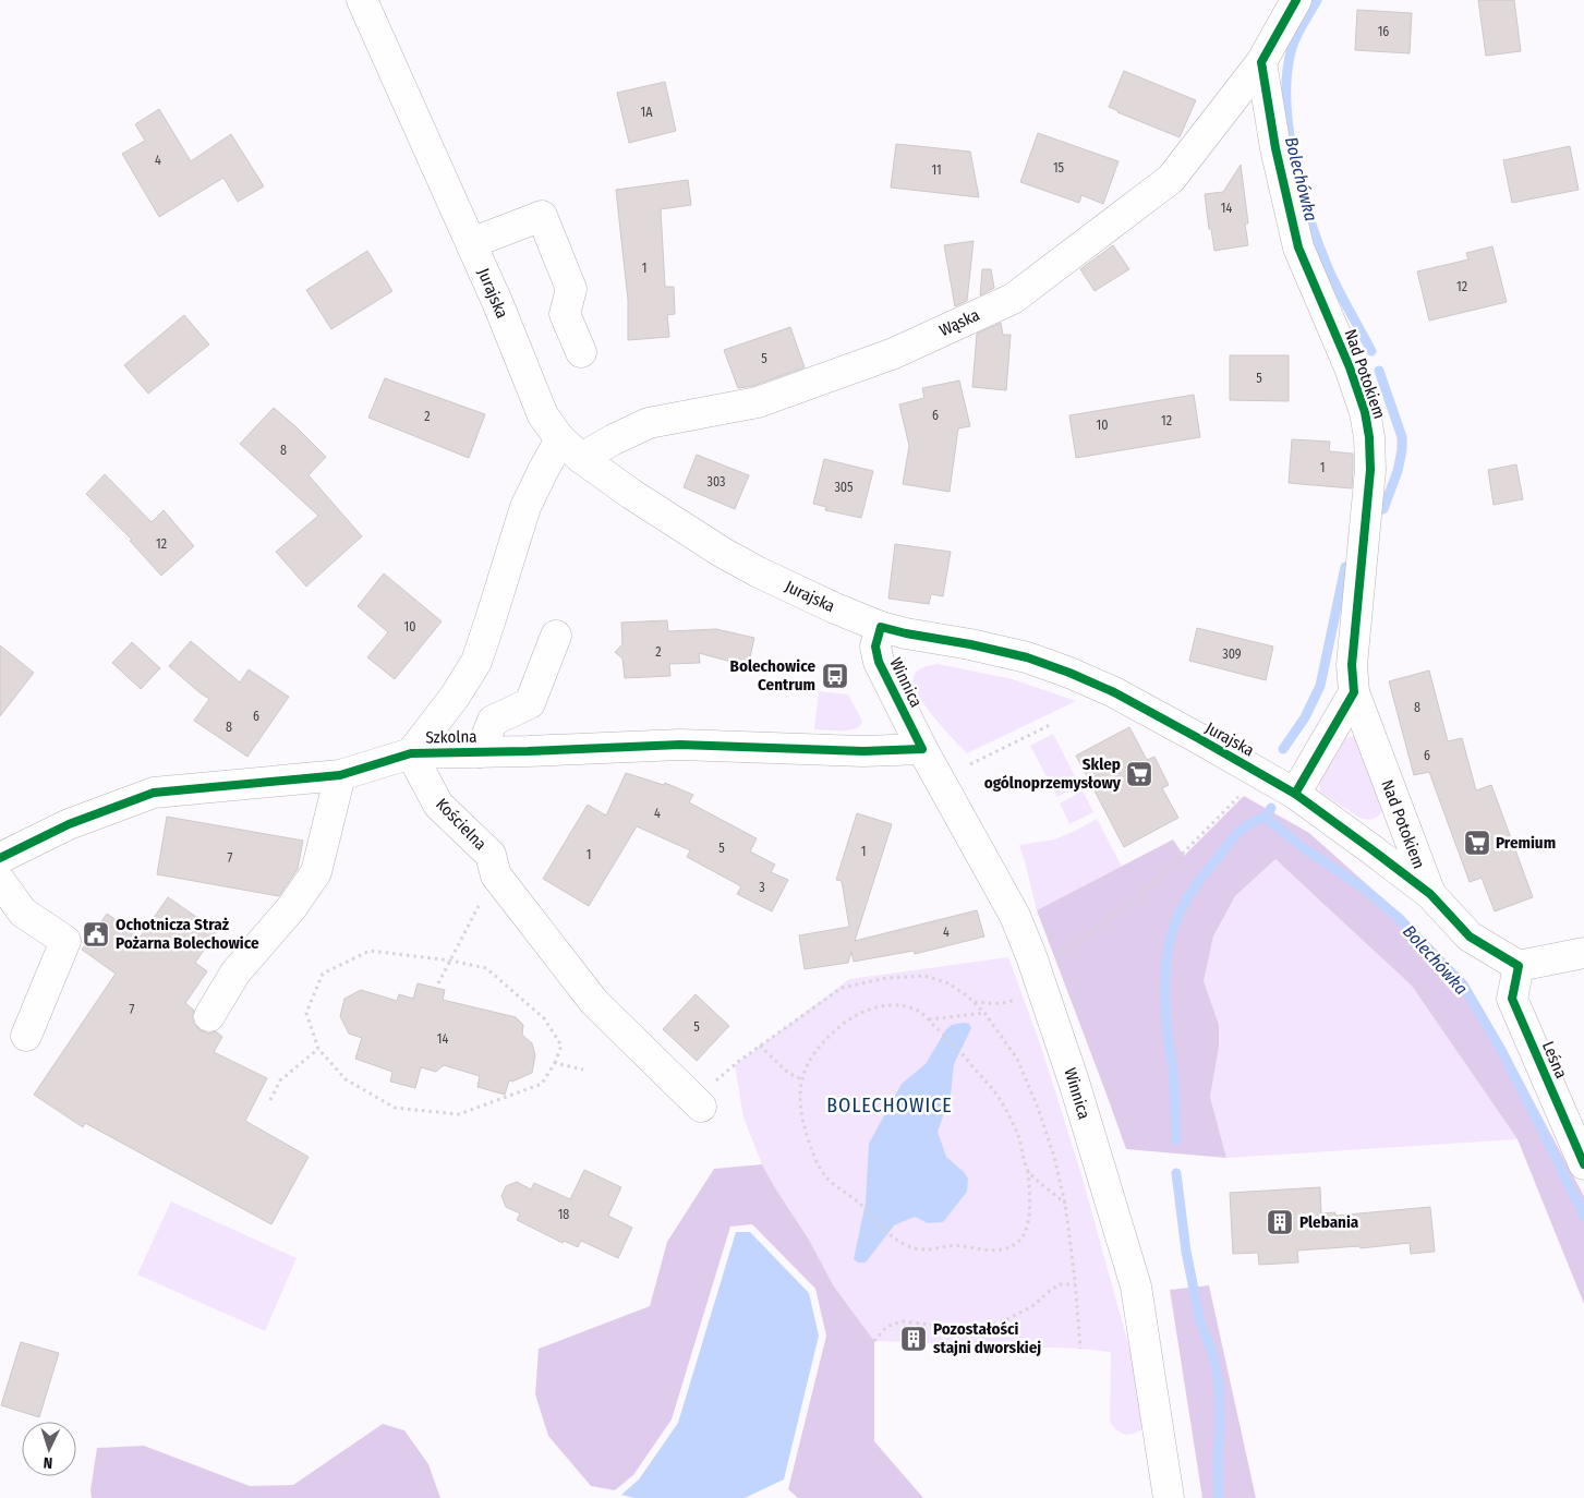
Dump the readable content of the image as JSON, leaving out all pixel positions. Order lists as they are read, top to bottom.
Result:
{
  "streets": {
    "street": [
      "Jurajska",
      "Wąska",
      "Nad Potokiem",
      "Winnica",
      "Szkolna",
      "Kościelna",
      "Leśna"
    ]
  },
  "crossings": [
    ["Jurajska", "Wąska"],
    ["Jurajska", "Nad Potokiem"],
    ["Jurajska", "Winnica"],
    ["Jurajska", "Leśna"],
    ["Wąska", "Nad Potokiem"],
    ["Winnica", "Szkolna"],
    ["Szkolna", "Kościelna"]
  ],
  "districts": ["BOLECHOWICE"],
  "water": ["Bolechówka"],
  "places": {
    "bus stop": ["Bolechowice Centrum"],
    "supermarket": ["Sklep ogólnoprzemysłowy", "Premium"],
    "public building": ["Ochotnicza Straż Pożarna Bolechowice"],
    "building": ["Plebania", "Pozostałości stajni dworskiej"]
  },
  "house_numbers": [
    "16",
    "1A",
    "4",
    "15",
    "11",
    "14",
    "1",
    "12",
    "5",
    "5",
    "6",
    "2",
    "12",
    "10",
    "8",
    "1",
    "303",
    "305",
    "12",
    "10",
    "2",
    "309",
    "8",
    "6",
    "8",
    "6",
    "4",
    "5",
    "1",
    "1",
    "7",
    "3",
    "4",
    "7",
    "5",
    "14",
    "18"
  ],
  "north": "bottom"
}
